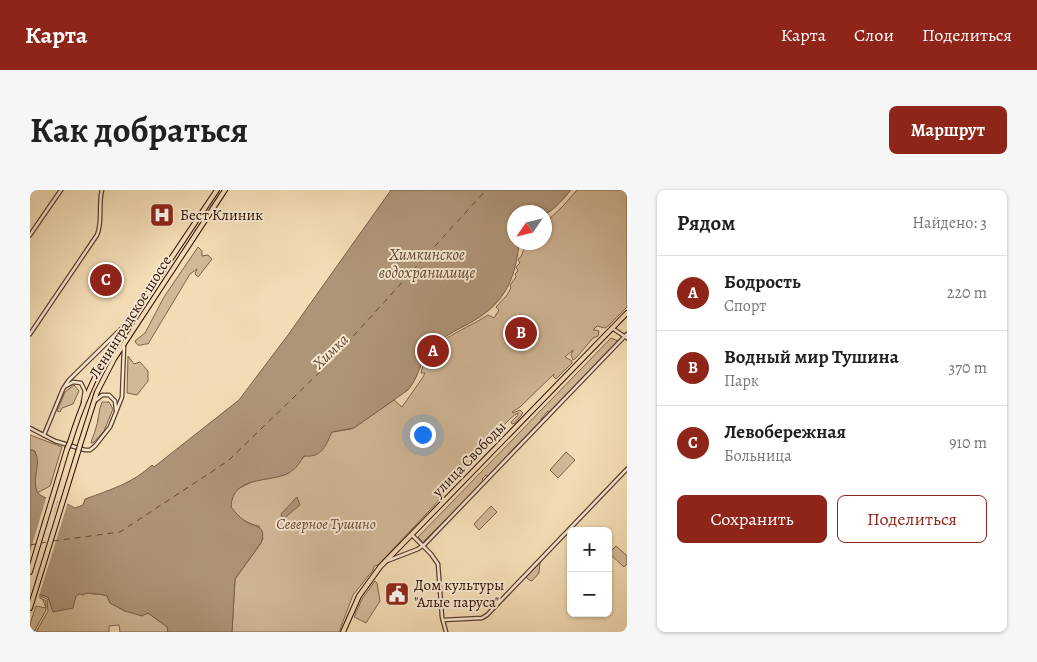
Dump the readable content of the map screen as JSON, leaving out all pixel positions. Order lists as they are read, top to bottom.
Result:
{
  "streets": {
    "main road": ["Ленинградское шоссе", "улица Свободы"]
  },
  "water": ["Химкинское водохранилище", "Химка"],
  "parks": ["Северное Тушино"],
  "places": {
    "hospital": ["Бест Клиник"],
    "public building": ["Дом культуры \"Алые паруса\""]
  },
  "north": "bottom left",
  "page": {
    "header": "Карта",
    "nav": ["Карта", "Слои", "Поделиться"],
    "title": "Как добраться",
    "buttons": [
      "Маршрут",
      ["Сохранить", "Поделиться"]
    ],
    "heading": ["Рядом", "Найдено: 3"],
    "list": [
      {
        "mark": "A",
        "name": "Бодрость",
        "note": "Спорт",
        "value": "220 m"
      },
      {
        "mark": "B",
        "name": "Водный мир Тушина",
        "note": "Парк",
        "value": "370 m"
      },
      {
        "mark": "C",
        "name": "Левобережная",
        "note": "Больница",
        "value": "910 m"
      }
    ],
    "pins": ["C", "B", "A"],
    "map_buttons": ["+", "−"]
  }
}
